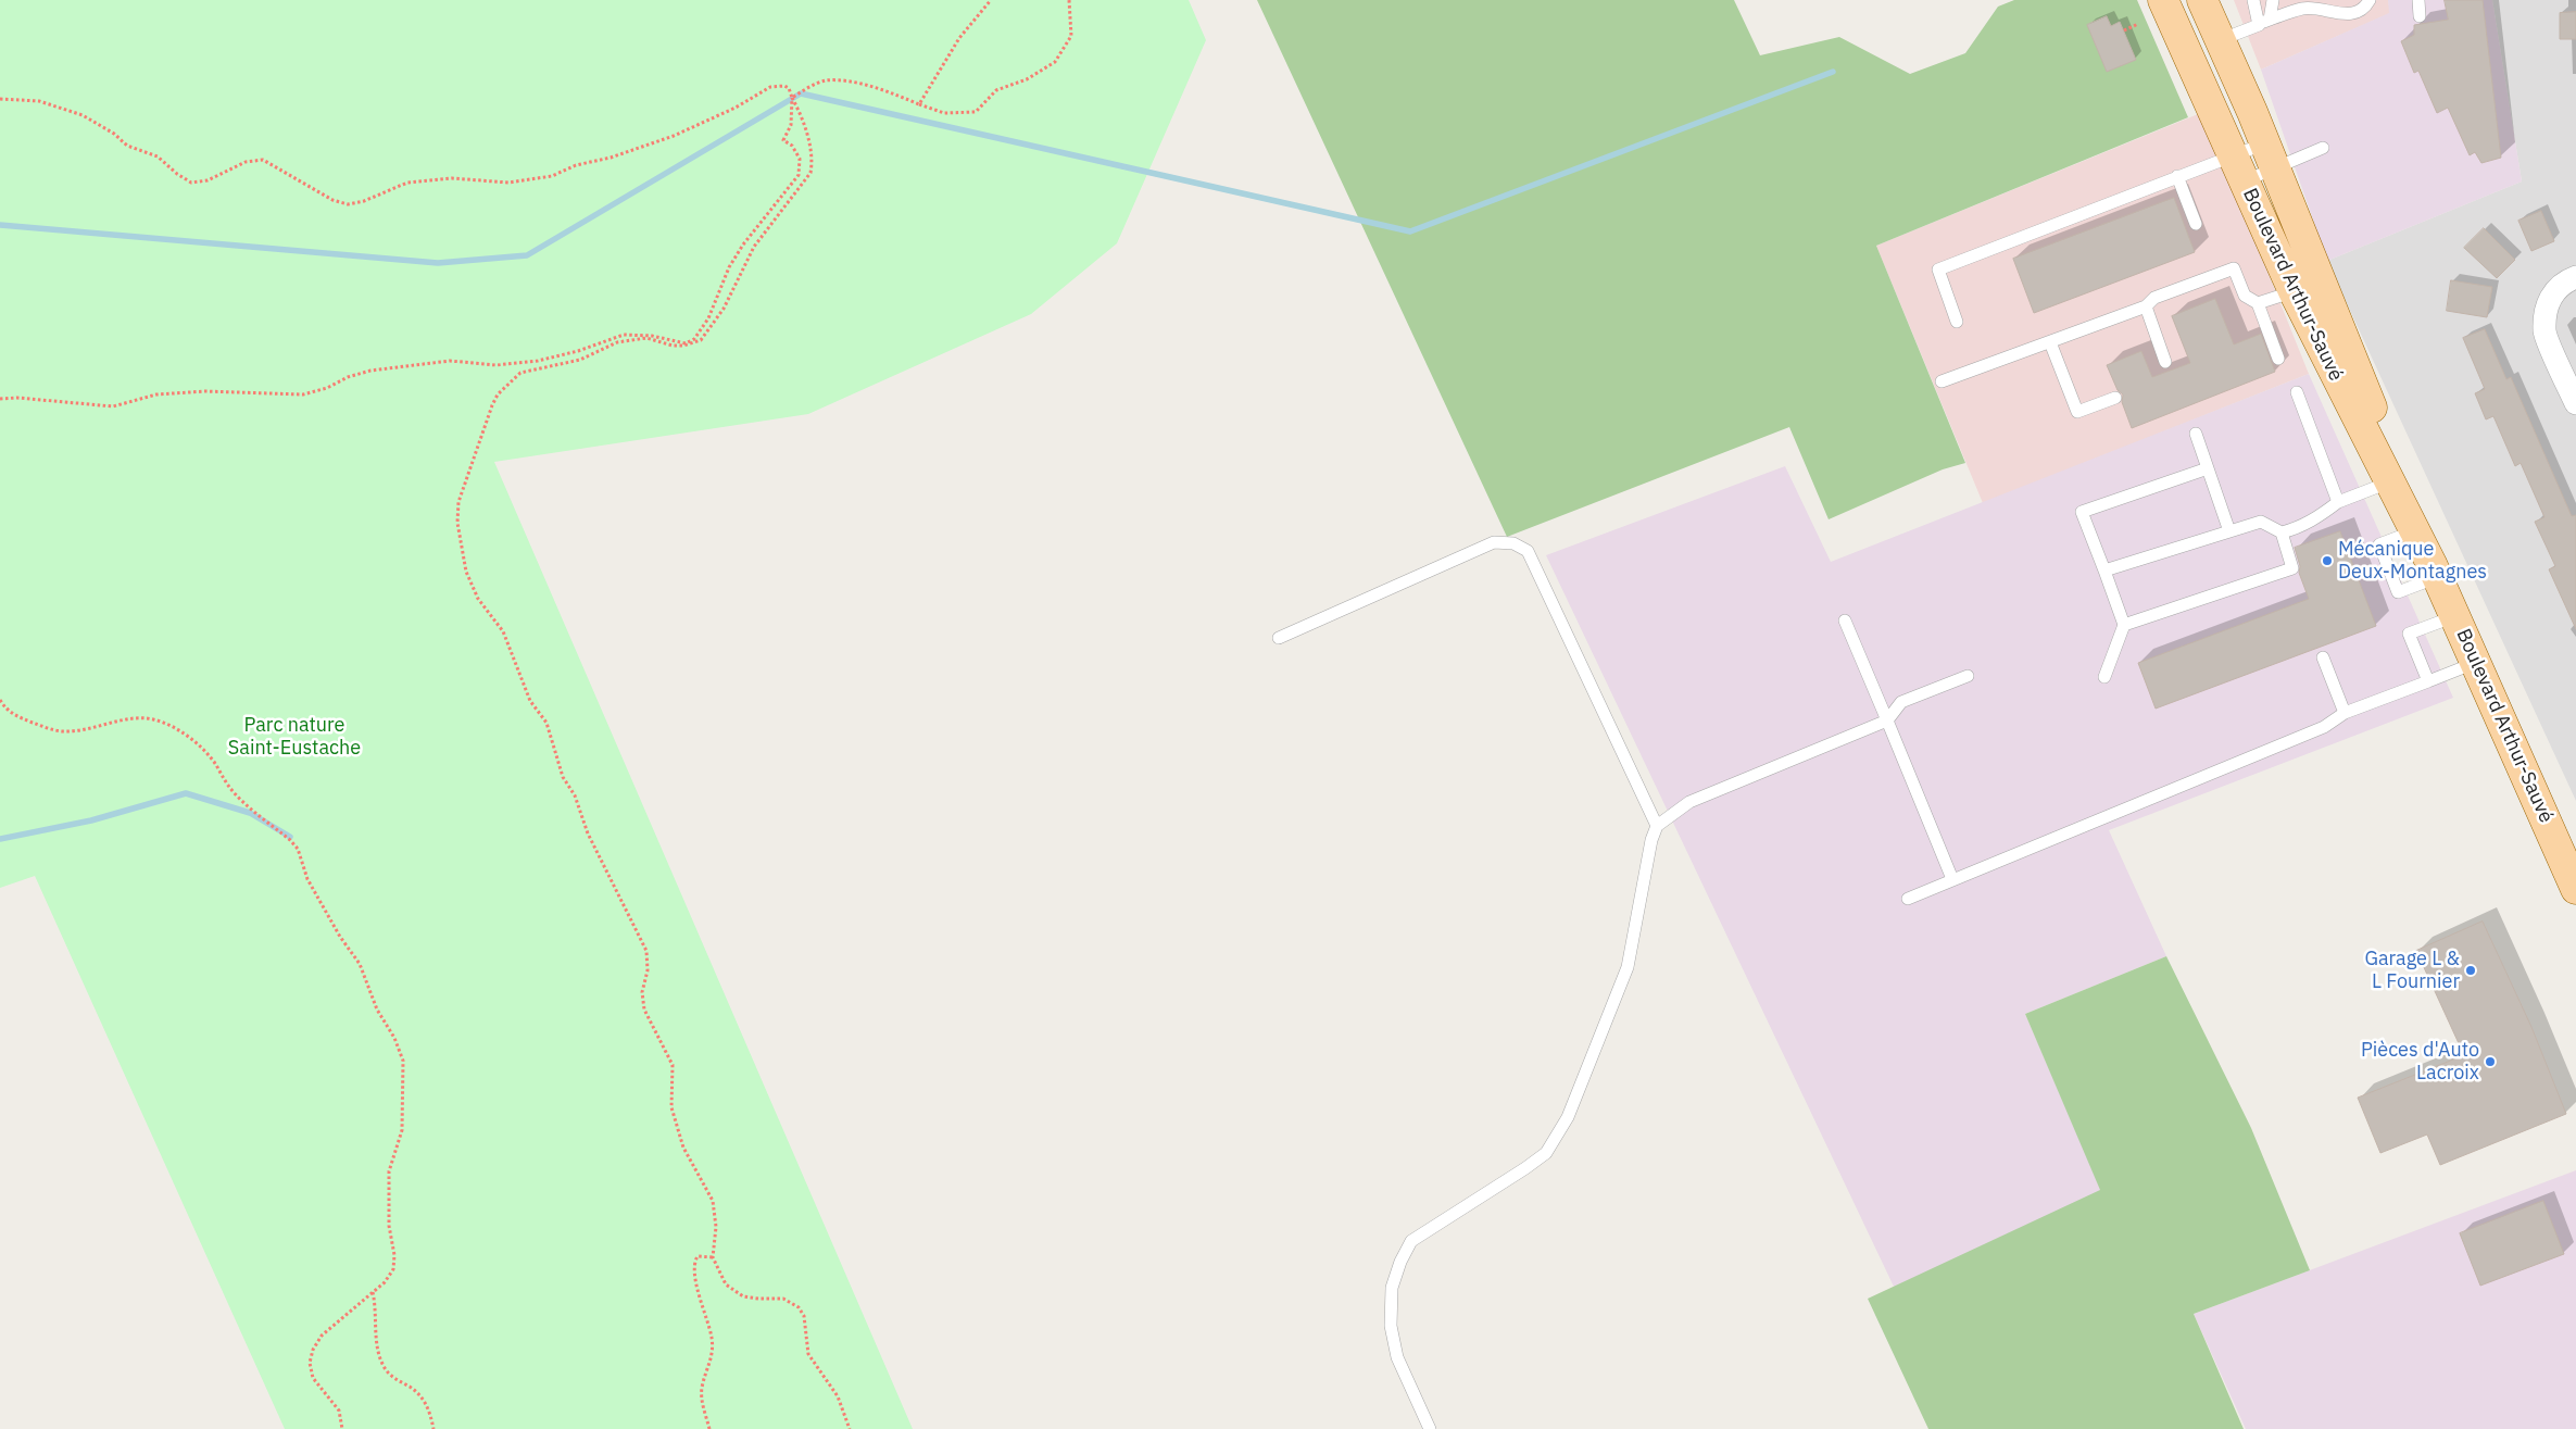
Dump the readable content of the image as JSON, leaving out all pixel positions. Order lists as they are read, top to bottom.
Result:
{
  "streets": {
    "main road": ["Boulevard Arthur-Sauvé"]
  },
  "parks": ["Parc nature Saint-Eustache"],
  "places": ["Mécanique Deux-Montagnes", "Garage L & L Fournier", "Pièces d'Auto Lacroix"]
}
